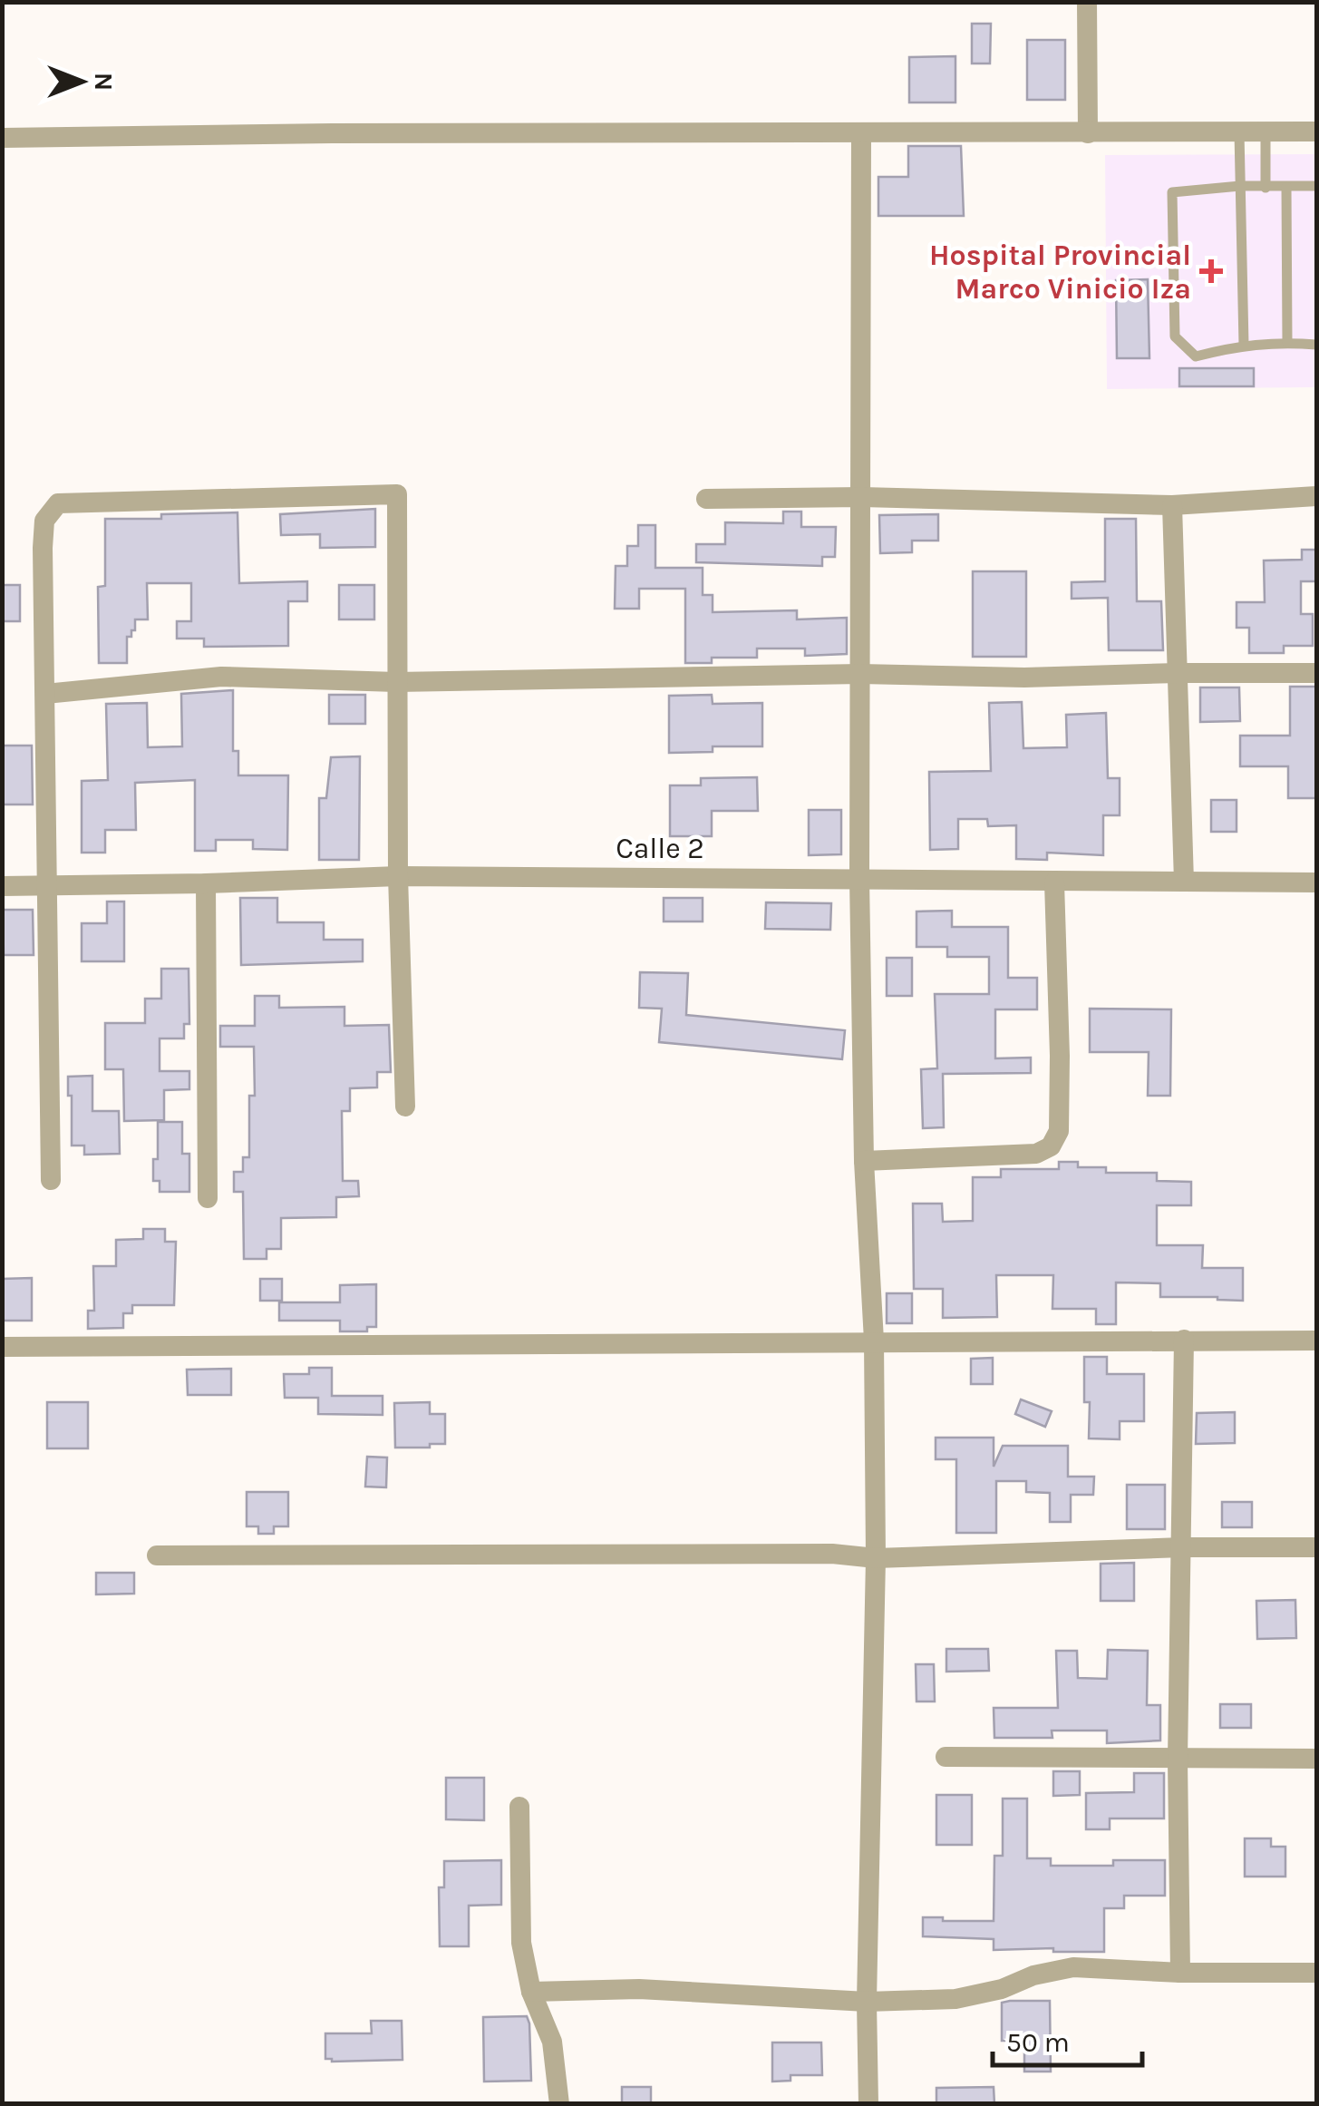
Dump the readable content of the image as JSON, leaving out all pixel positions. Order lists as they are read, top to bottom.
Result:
{
  "streets": {
    "street": ["Calle 2"]
  },
  "places": {
    "health": ["Hospital Provincial Marco Vinicio Iza"]
  },
  "scale_bar": "50 m",
  "north": "right"
}
